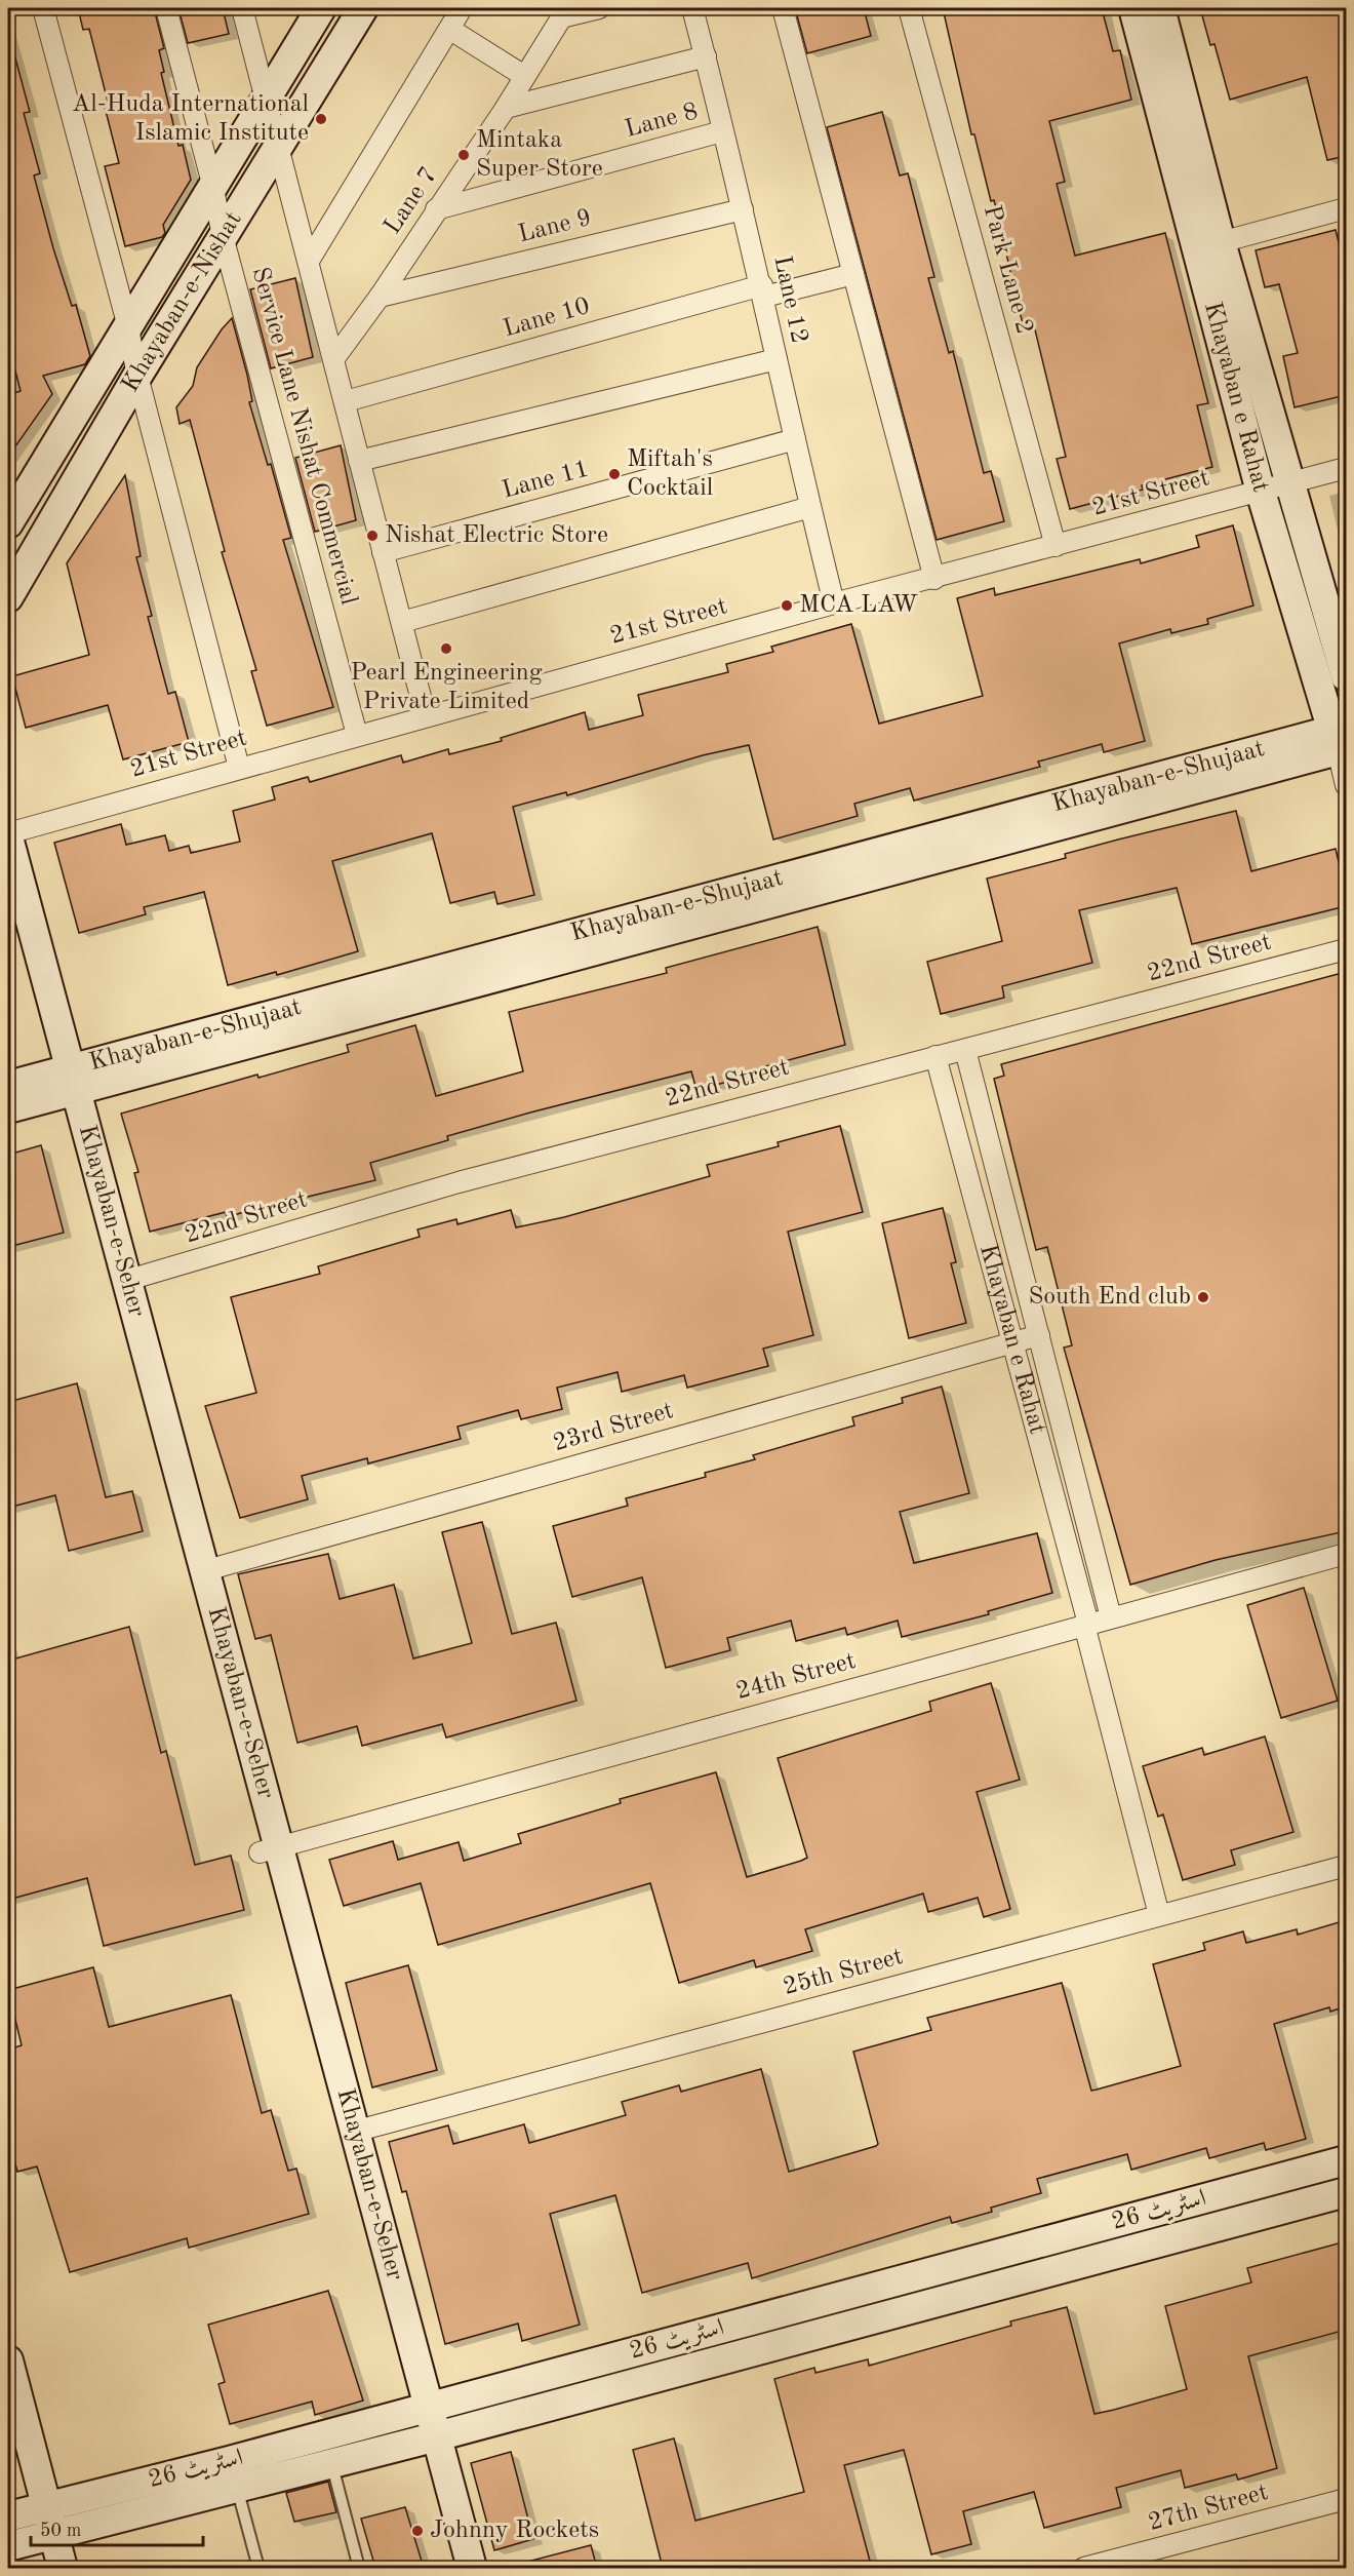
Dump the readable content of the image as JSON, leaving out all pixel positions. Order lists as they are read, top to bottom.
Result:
{
  "streets": {
    "street": [
      "Lane 8",
      "Lane 7",
      "Lane 9",
      "Park Lane 2",
      "Lane 12",
      "Khayaban-e-Nishat",
      "Lane 10",
      "Khayaban e Rahat",
      "Service Lane Nishat Commercial",
      "Lane 11",
      "21st Street",
      "Khayaban-e-Shujaat",
      "22nd Street",
      "Khayaban-e-Seher",
      "23rd Street",
      "24th Street",
      "25th Street",
      "اسٹریٹ 26",
      "27th Street"
    ]
  },
  "crossings": [
    ["Lane 8", "Lane 7"],
    ["Lane 8", "Lane 12"],
    ["Lane 7", "Lane 9"],
    ["Lane 9", "Lane 12"],
    ["Park Lane 2", "21st Street"],
    ["Lane 12", "Lane 10"],
    ["Lane 12", "Lane 11"],
    ["Lane 12", "21st Street"],
    ["Khayaban-e-Nishat", "Service Lane Nishat Commercial"],
    ["Khayaban e Rahat", "21st Street"],
    ["Khayaban e Rahat", "Khayaban-e-Shujaat"],
    ["Khayaban e Rahat", "22nd Street"],
    ["Khayaban e Rahat", "23rd Street"],
    ["Khayaban e Rahat", "24th Street"],
    ["Khayaban e Rahat", "25th Street"],
    ["Service Lane Nishat Commercial", "21st Street"],
    ["21st Street", "Khayaban-e-Seher"],
    ["Khayaban-e-Shujaat", "Khayaban-e-Seher"],
    ["22nd Street", "Khayaban-e-Seher"],
    ["Khayaban-e-Seher", "23rd Street"],
    ["Khayaban-e-Seher", "24th Street"],
    ["Khayaban-e-Seher", "25th Street"],
    ["Khayaban-e-Seher", "اسٹریٹ 26"]
  ],
  "places": [
    "Al-Huda International Islamic Institute",
    "Mintaka Super Store",
    "Miftah's Cocktail",
    "Nishat Electric Store",
    "MCA LAW",
    "Pearl Engineering Private Limited",
    "South End club",
    "Johnny Rockets"
  ],
  "scale_bar": "50 m"
}
